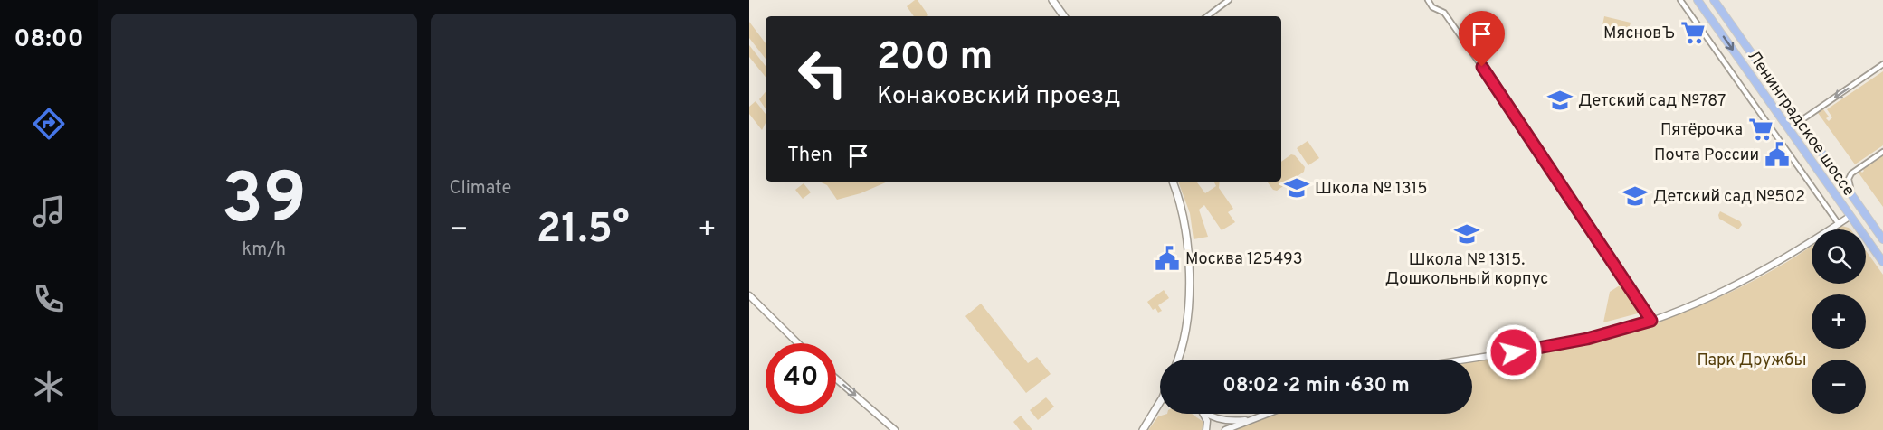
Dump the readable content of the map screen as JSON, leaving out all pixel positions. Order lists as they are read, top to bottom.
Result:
{
  "streets": {
    "main road": ["Ленинградское шоссе"]
  },
  "parks": ["Парк Дружбы"],
  "places": {
    "supermarket": ["МясновЪ", "Пятёрочка"],
    "school or university": [
      "Детский сад №787",
      "Школа № 1315",
      "Детский сад №502",
      "Школа № 1315. Дошкольный корпус"
    ],
    "public building": ["Почта России", "Москва 125493"]
  },
  "page": {
    "tabs": "08:00",
    "tile": [
      ["39", "km/h"],
      "Climate"
    ],
    "turn": ["200 m", "Конаковский проезд"],
    "then": "Then",
    "heat": ["−", "21.5°", "+"],
    "map_buttons": ["+", "−"],
    "limit": "40",
    "trip": "08:02 · 2 min · 630 m"
  }
}
